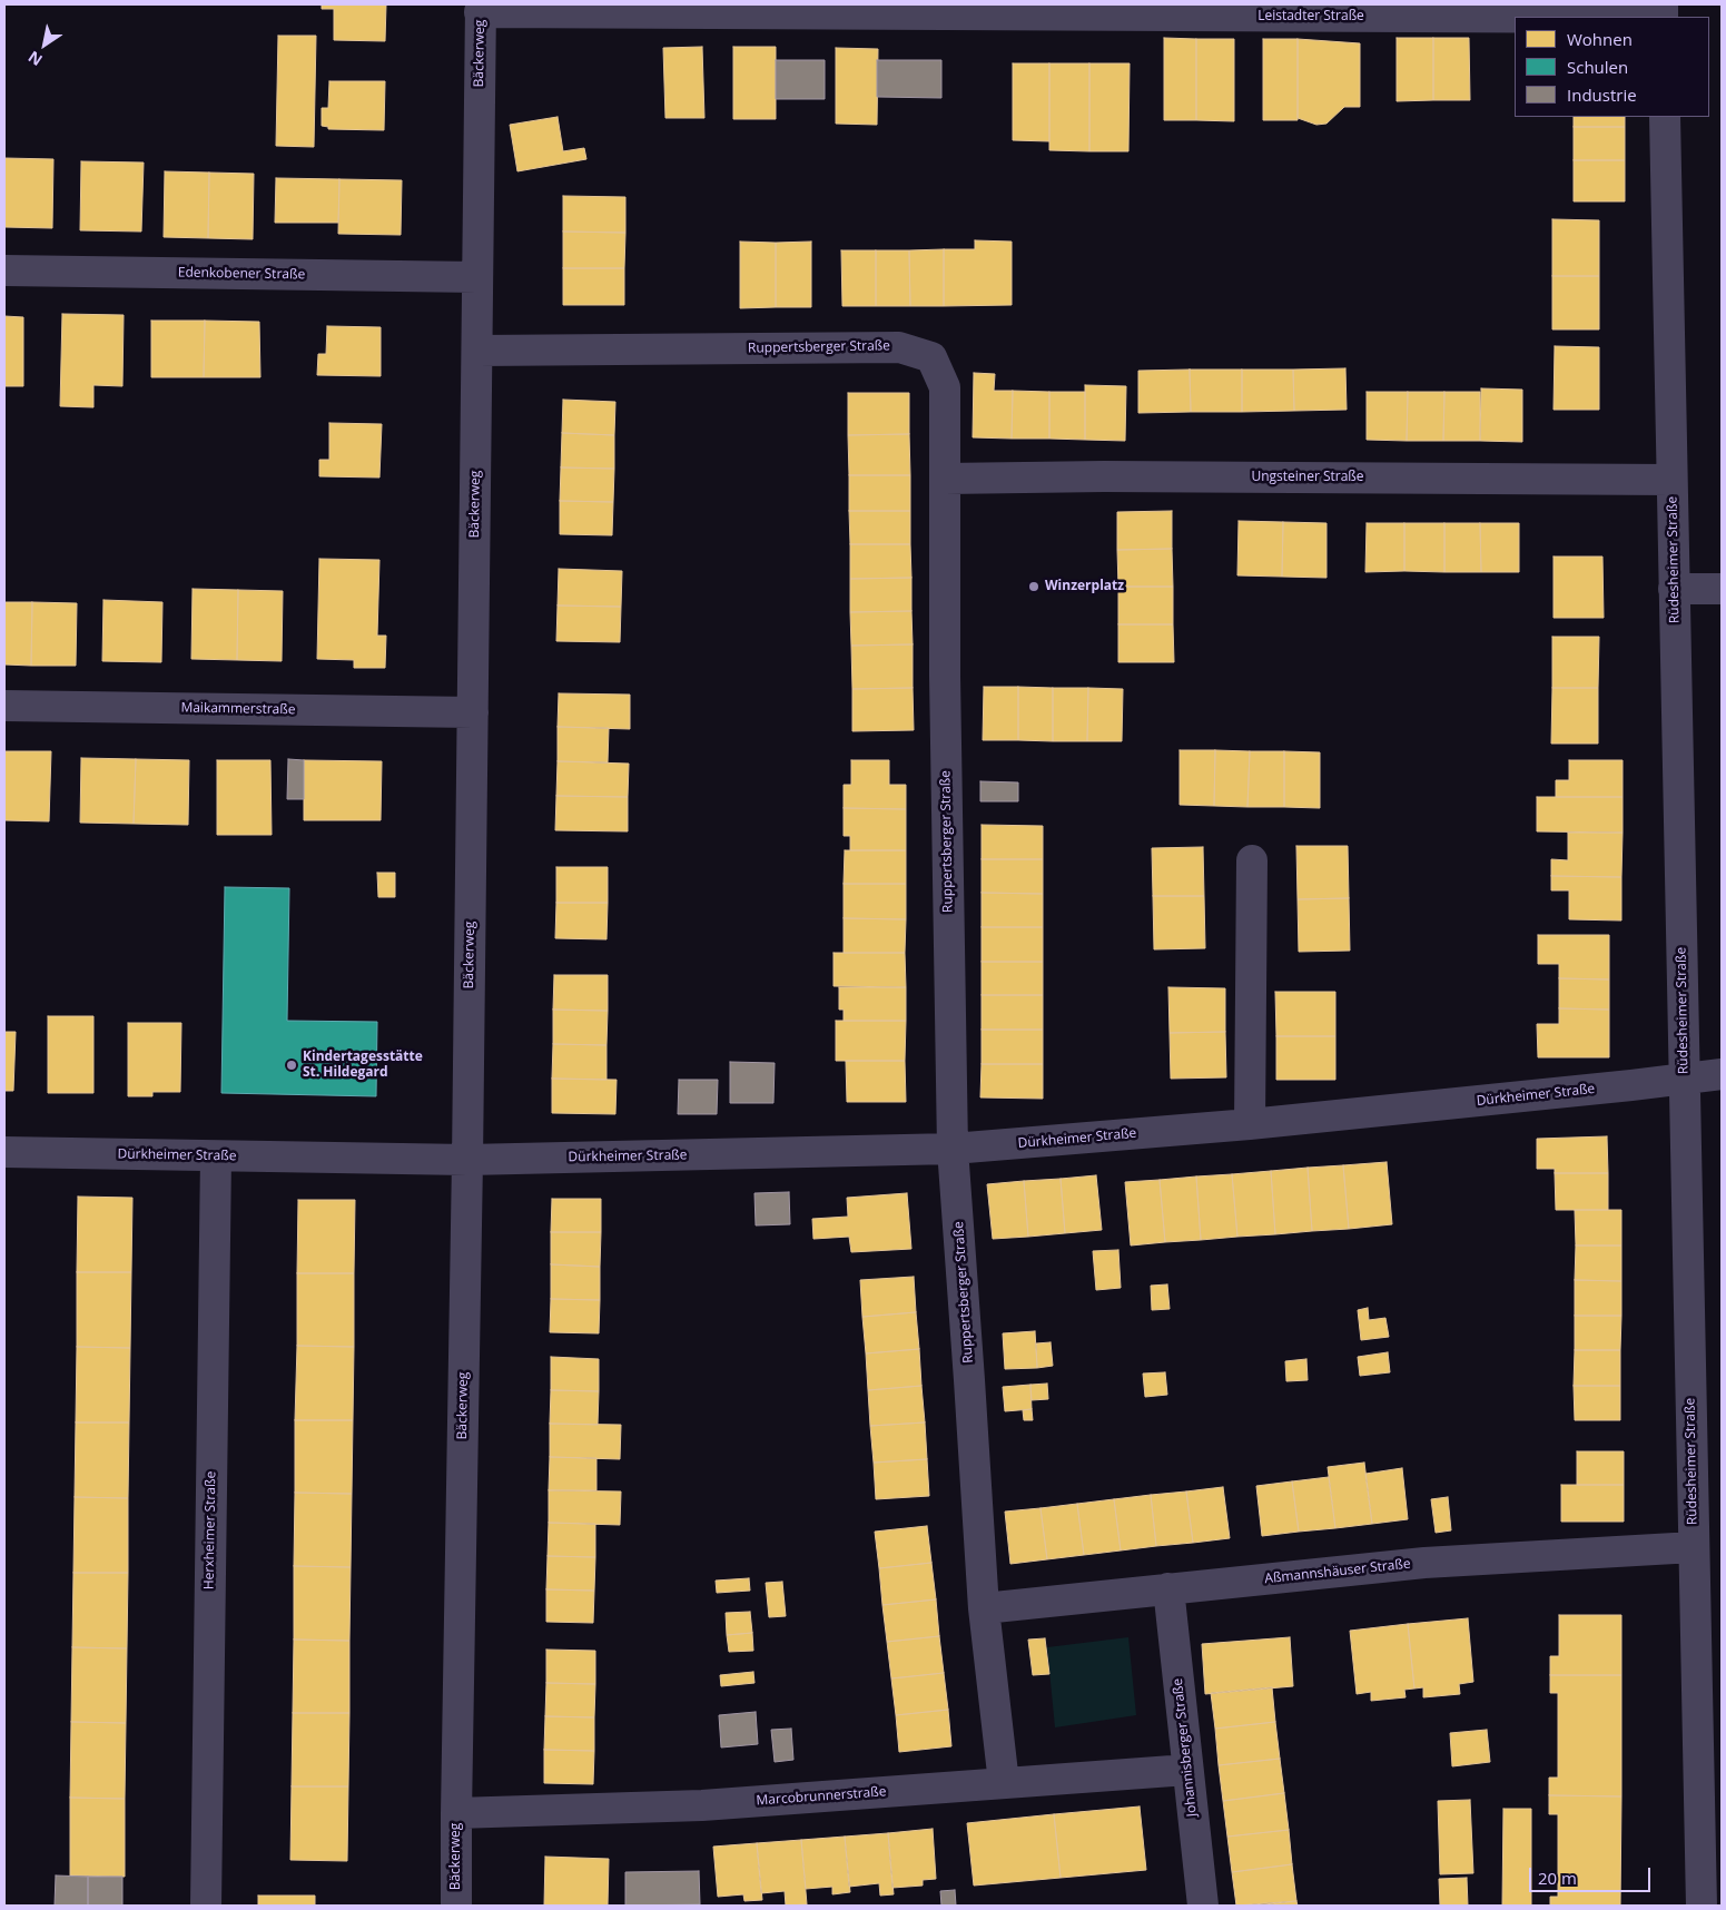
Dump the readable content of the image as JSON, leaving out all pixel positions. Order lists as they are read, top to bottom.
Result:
{
  "streets": {
    "street": [
      "Leistadter Straße",
      "Bäckerweg",
      "Edenkobener Straße",
      "Ruppertsberger Straße",
      "Ungsteiner Straße",
      "Rüdesheimer Straße",
      "Maikammerstraße",
      "Dürkheimer Straße",
      "Herxheimer Straße",
      "Aßmannshäuser Straße",
      "Johannisberger Straße",
      "Marcobrunnerstraße"
    ]
  },
  "crossings": [
    ["Leistadter Straße", "Bäckerweg"],
    ["Bäckerweg", "Edenkobener Straße"],
    ["Bäckerweg", "Ruppertsberger Straße"],
    ["Bäckerweg", "Maikammerstraße"],
    ["Bäckerweg", "Dürkheimer Straße"],
    ["Bäckerweg", "Marcobrunnerstraße"],
    ["Ruppertsberger Straße", "Ungsteiner Straße"],
    ["Ruppertsberger Straße", "Dürkheimer Straße"],
    ["Ruppertsberger Straße", "Aßmannshäuser Straße"],
    ["Ruppertsberger Straße", "Marcobrunnerstraße"],
    ["Ungsteiner Straße", "Rüdesheimer Straße"],
    ["Rüdesheimer Straße", "Dürkheimer Straße"],
    ["Rüdesheimer Straße", "Aßmannshäuser Straße"],
    ["Dürkheimer Straße", "Herxheimer Straße"],
    ["Aßmannshäuser Straße", "Johannisberger Straße"],
    ["Johannisberger Straße", "Marcobrunnerstraße"]
  ],
  "places": ["Winzerplatz", "Kindertagesstätte St. Hildegard"],
  "legend": ["Wohnen", "Schulen", "Industrie"],
  "scale_bar": "20 m",
  "north": "bottom left"
}
